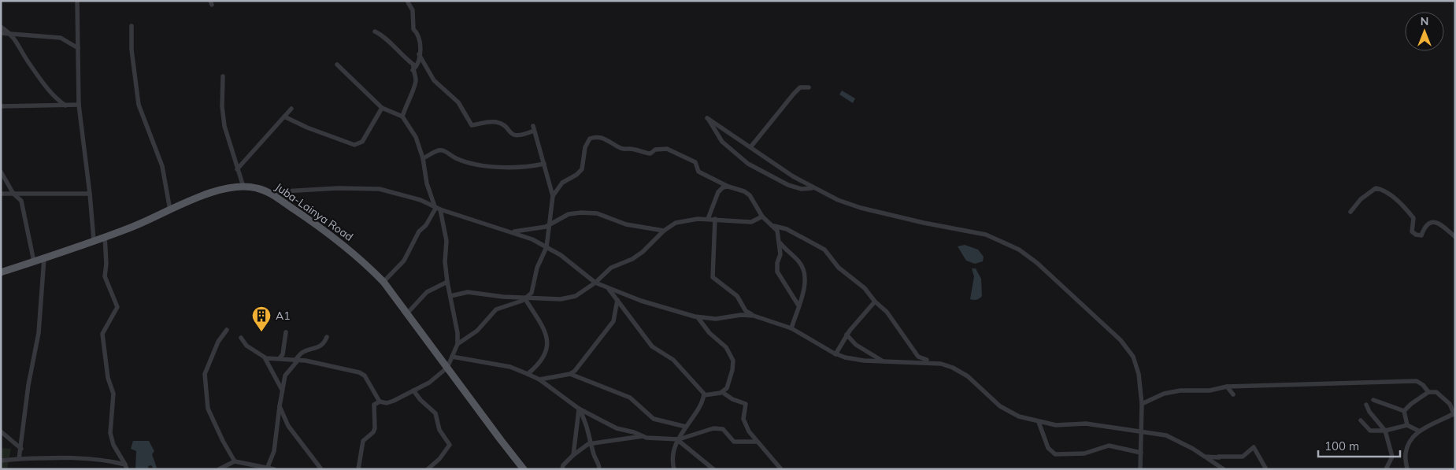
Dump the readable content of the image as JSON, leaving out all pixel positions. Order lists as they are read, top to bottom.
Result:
{
  "streets": {
    "main road": ["Juba-Lainya Road"]
  },
  "places": {
    "building": ["A1"]
  },
  "scale_bar": "100 m",
  "north": "top"
}
